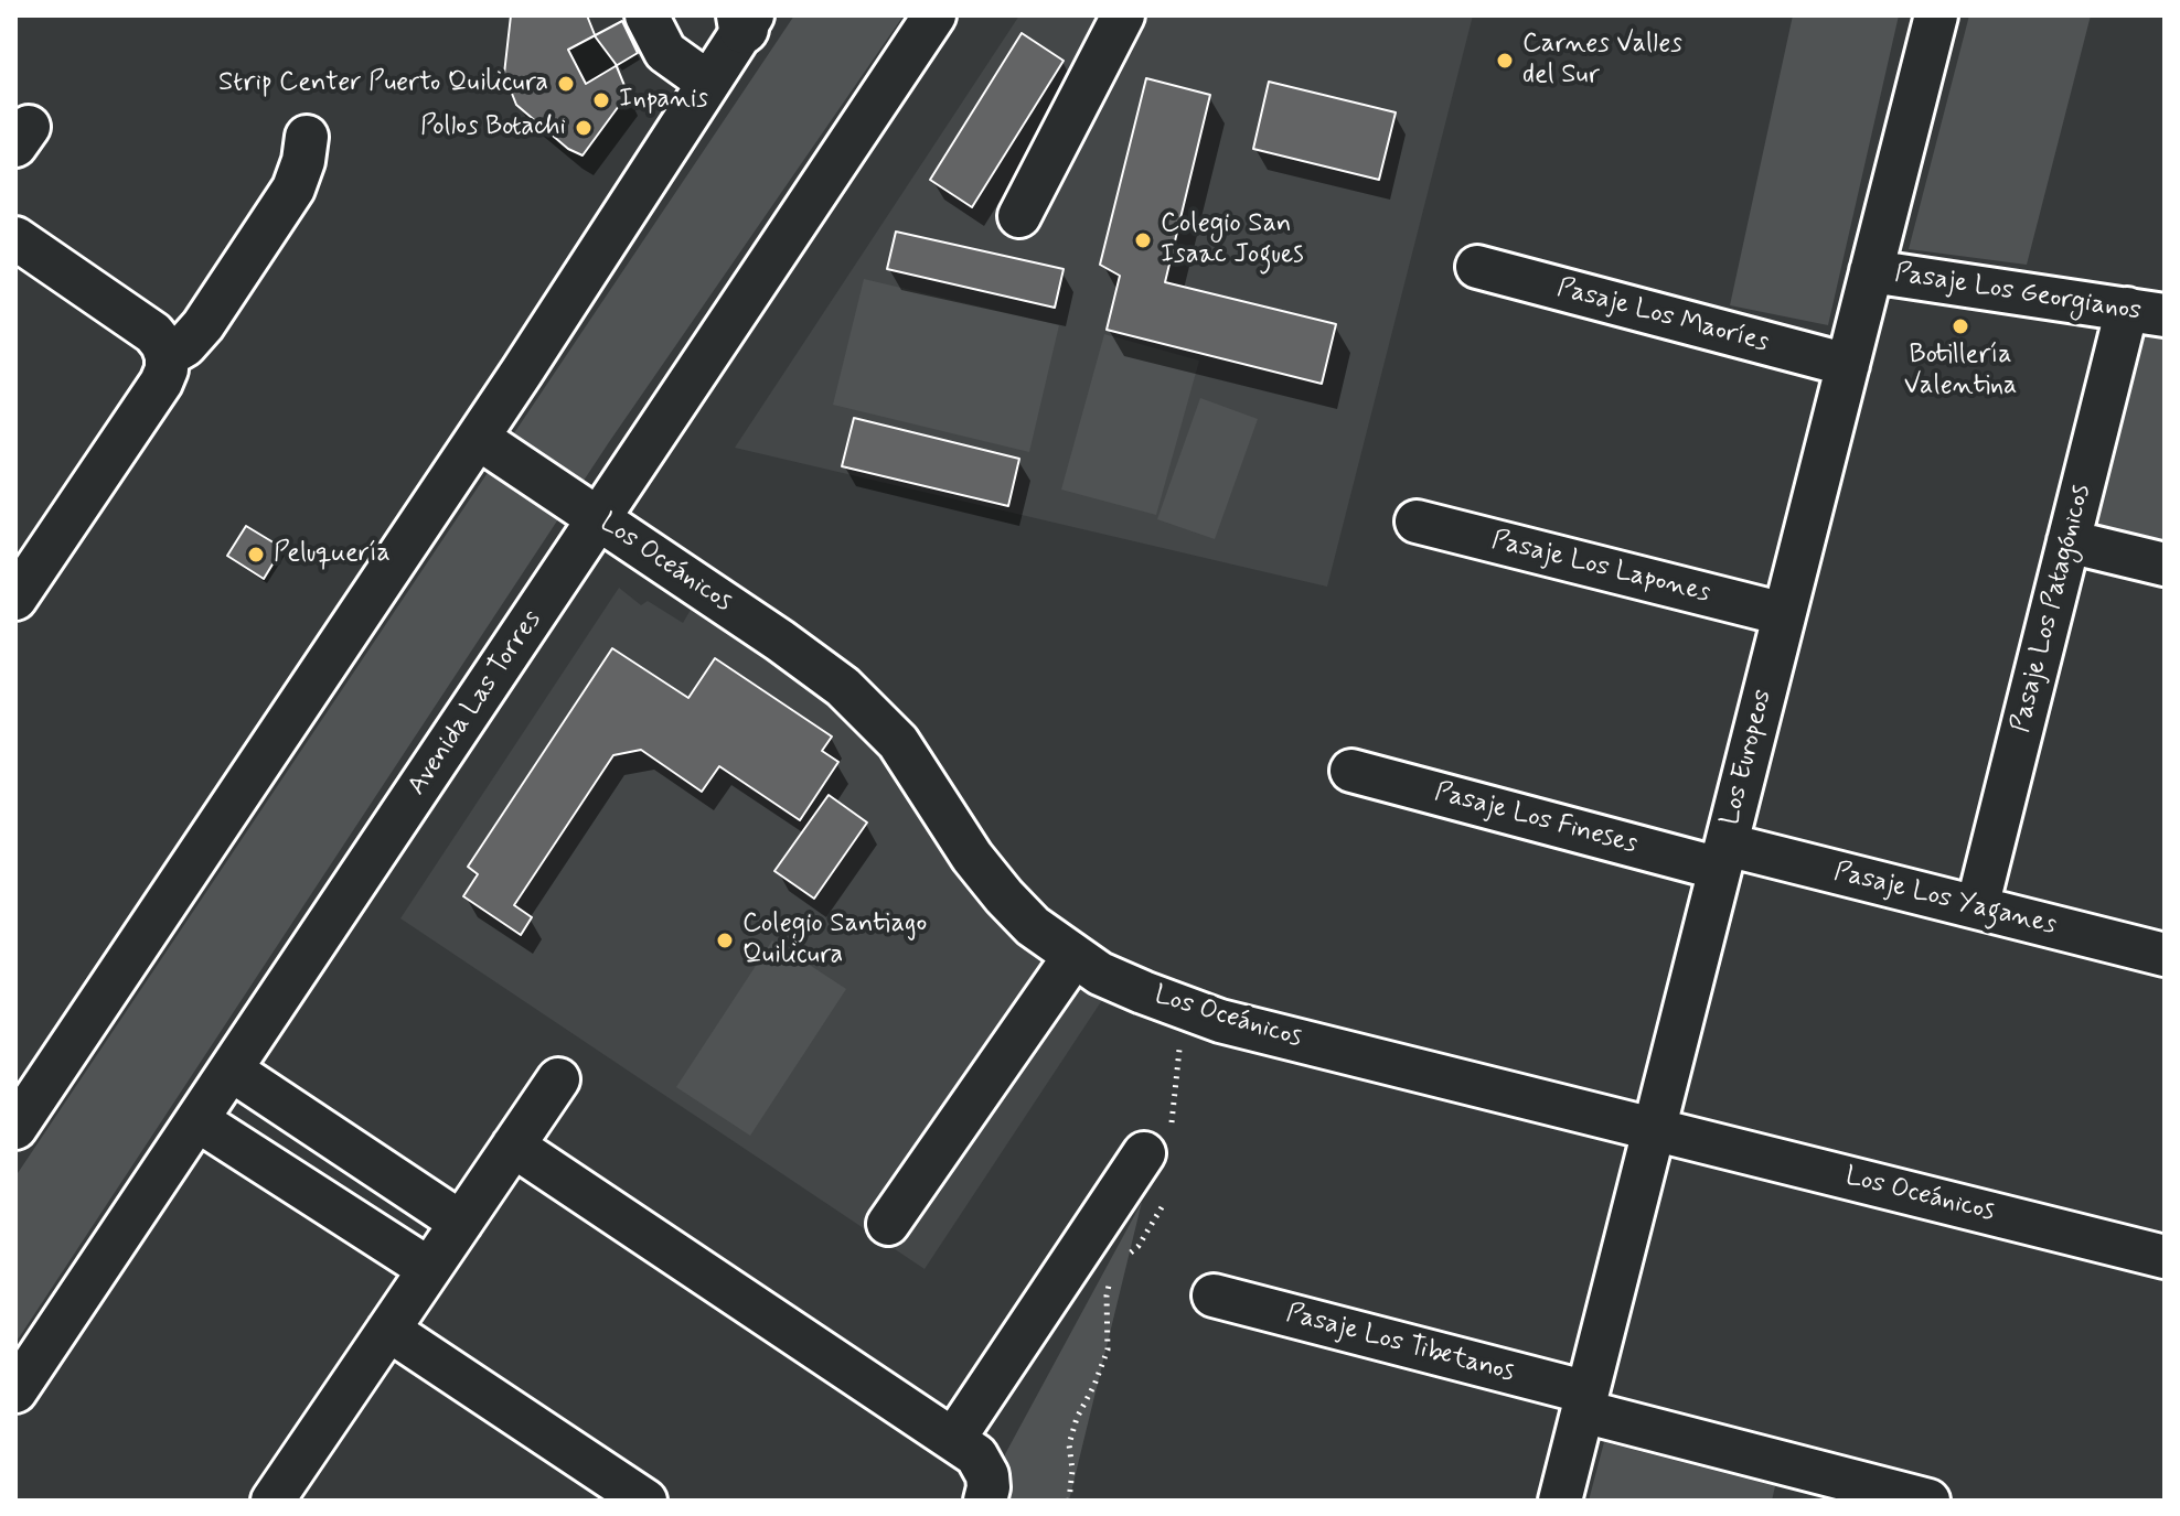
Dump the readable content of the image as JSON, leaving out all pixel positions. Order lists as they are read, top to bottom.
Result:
{
  "streets": {
    "street": [
      "Pasaje Los Georgianos",
      "Pasaje Los Maoríes",
      "Los Oceánicos",
      "Pasaje Los Lapones",
      "Pasaje Los Patagónicos",
      "Avenida Las Torres",
      "Los Europeos",
      "Pasaje Los Fineses",
      "Pasaje Los Yaganes",
      "Pasaje Los Tibetanos"
    ]
  },
  "crossings": [
    ["Pasaje Los Georgianos", "Pasaje Los Patagónicos"],
    ["Pasaje Los Georgianos", "Los Europeos"],
    ["Pasaje Los Maoríes", "Los Europeos"],
    ["Los Oceánicos", "Avenida Las Torres"],
    ["Los Oceánicos", "Los Europeos"],
    ["Pasaje Los Lapones", "Los Europeos"],
    ["Pasaje Los Patagónicos", "Pasaje Los Yaganes"],
    ["Los Europeos", "Pasaje Los Fineses"],
    ["Los Europeos", "Pasaje Los Yaganes"],
    ["Los Europeos", "Pasaje Los Tibetanos"],
    ["Pasaje Los Fineses", "Pasaje Los Yaganes"]
  ],
  "places": [
    "Carnes Valles del Sur",
    "Strip Center Puerto Quilicura",
    "Inpanis",
    "Pollos Botachi",
    "Colegio San Isaac Jogues",
    "Botillería Valentina",
    "Peluquería",
    "Colegio Santiago Quilicura"
  ]
}
